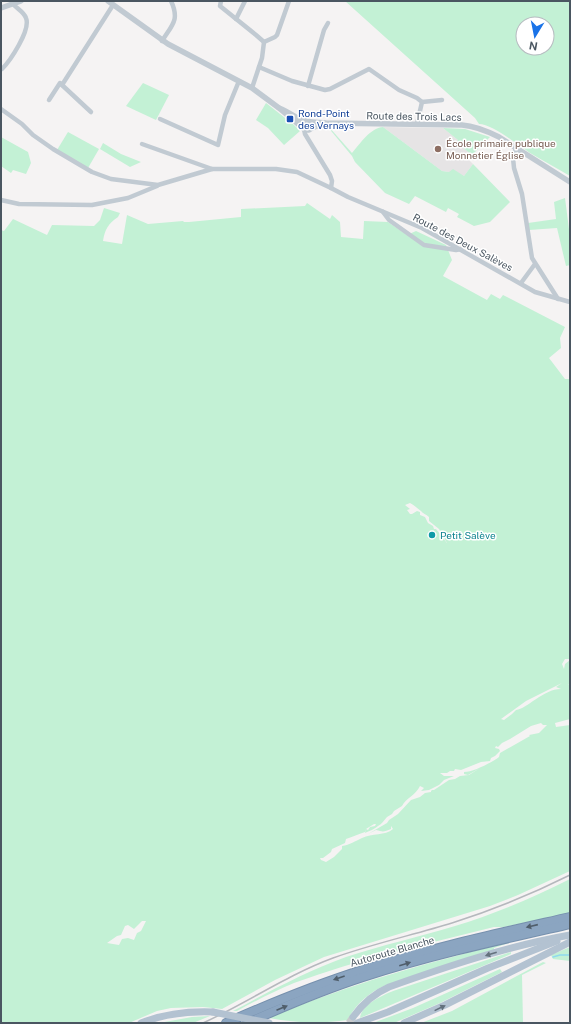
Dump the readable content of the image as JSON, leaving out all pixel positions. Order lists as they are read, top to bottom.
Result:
{
  "streets": {
    "highway": ["Autoroute Blanche"],
    "street": ["Route des Trois Lacs", "Route des Deux Salèves"]
  },
  "places": {
    "transit": ["Rond-Point des Vernays"],
    "other": ["École primaire publique Monnetier Église", "Petit Salève"]
  },
  "north": "bottom"
}
